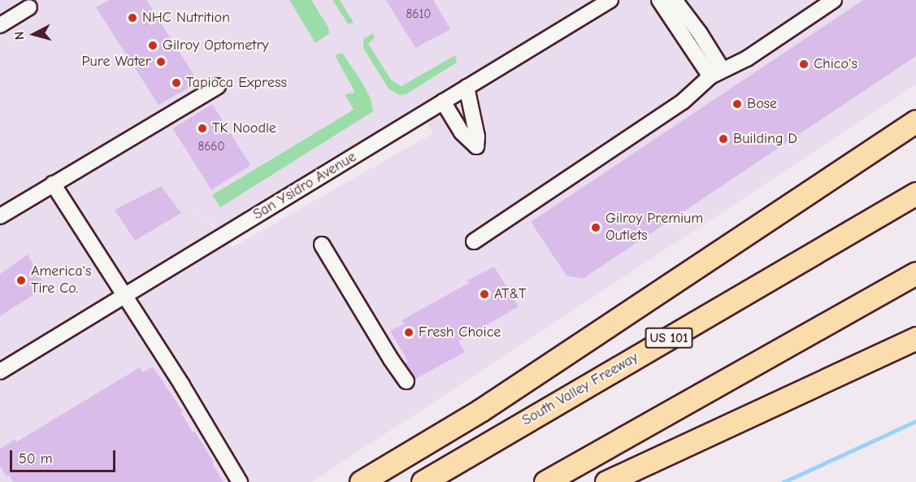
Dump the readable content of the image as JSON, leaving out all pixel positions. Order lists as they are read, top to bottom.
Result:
{
  "streets": {
    "highway": ["US 101", "South Valley Freeway"],
    "street": ["San Ysidro Avenue"]
  },
  "places": [
    "NHC Nutrition",
    "Gilroy Optometry",
    "Pure Water",
    "Chico's",
    "Tapioca Express",
    "Bose",
    "TK Noodle",
    "Building D",
    "Gilroy Premium Outlets",
    "America's Tire Co.",
    "AT&T",
    "Fresh Choice"
  ],
  "house_numbers": ["8610", "8660"],
  "scale_bar": "50 m",
  "north": "left"
}
